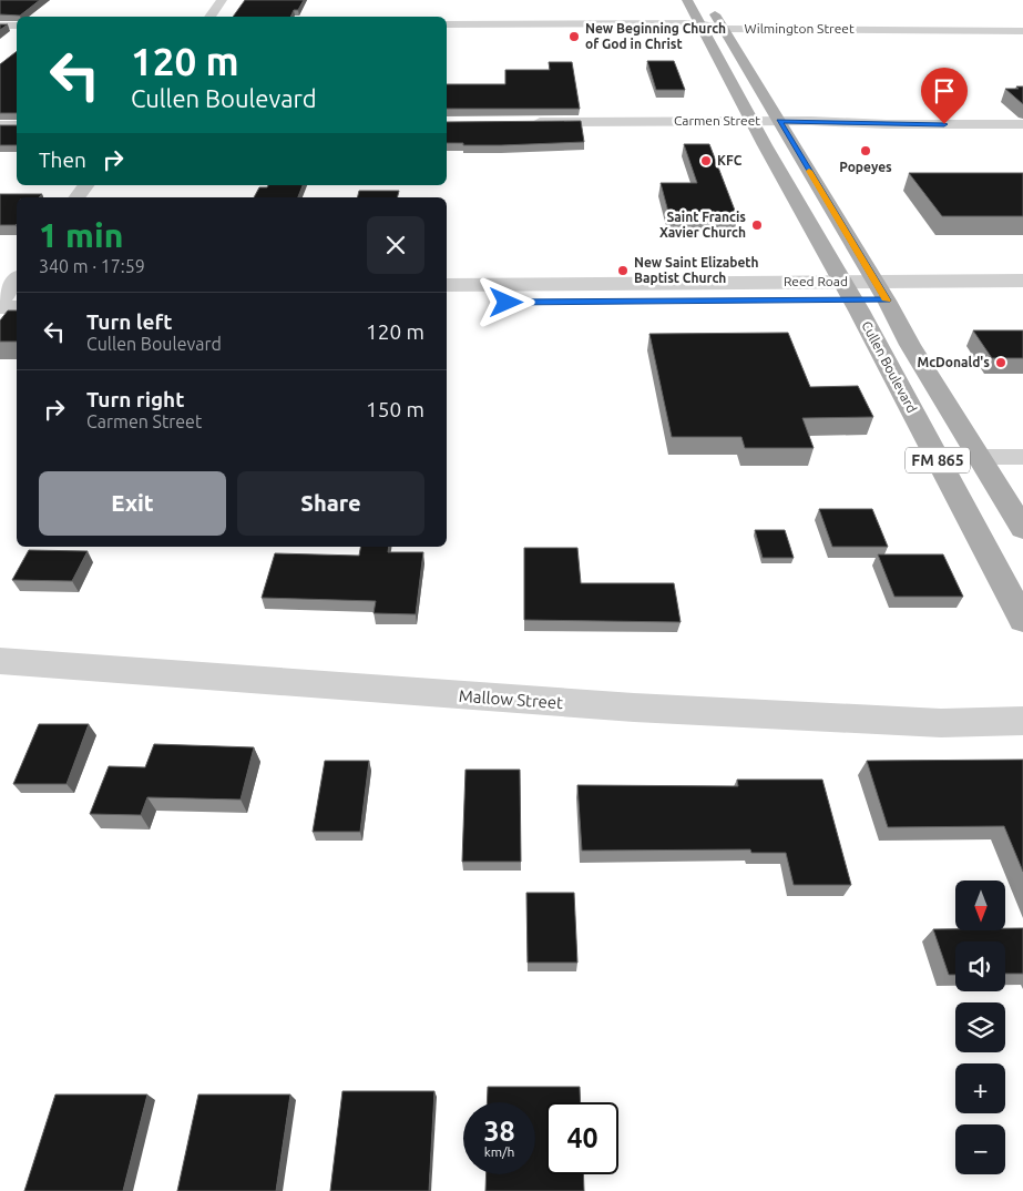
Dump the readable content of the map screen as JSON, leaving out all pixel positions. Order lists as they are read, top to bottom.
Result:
{
  "streets": {
    "main road": ["Cullen Boulevard", "FM 865"],
    "street": [
      "Wilmington Street",
      "Carmen Street",
      "Reed Road",
      "Mallow Street"
    ]
  },
  "crossings": [
    ["Wilmington Street", "Cullen Boulevard"],
    ["Carmen Street", "Cullen Boulevard"],
    ["Reed Road", "Cullen Boulevard"]
  ],
  "places": [
    "New Beginning Church of God in Christ",
    "Popeyes",
    "KFC",
    "Saint Francis Xavier Church",
    "New Saint Elizabeth Baptist Church",
    "McDonald's"
  ],
  "north": "bottom",
  "page": {
    "turn": ["120 m", "Cullen Boulevard"],
    "then": "Then",
    "heading": ["1 min", "340 m · 17:59"],
    "list": [
      {
        "name": "Turn left",
        "note": "Cullen Boulevard",
        "value": "120 m"
      },
      {
        "name": "Turn right",
        "note": "Carmen Street",
        "value": "150 m"
      }
    ],
    "buttons": ["Exit", "Share"],
    "map_buttons": ["+", "−"],
    "speed": "38 km/h",
    "limit": "40"
  }
}
